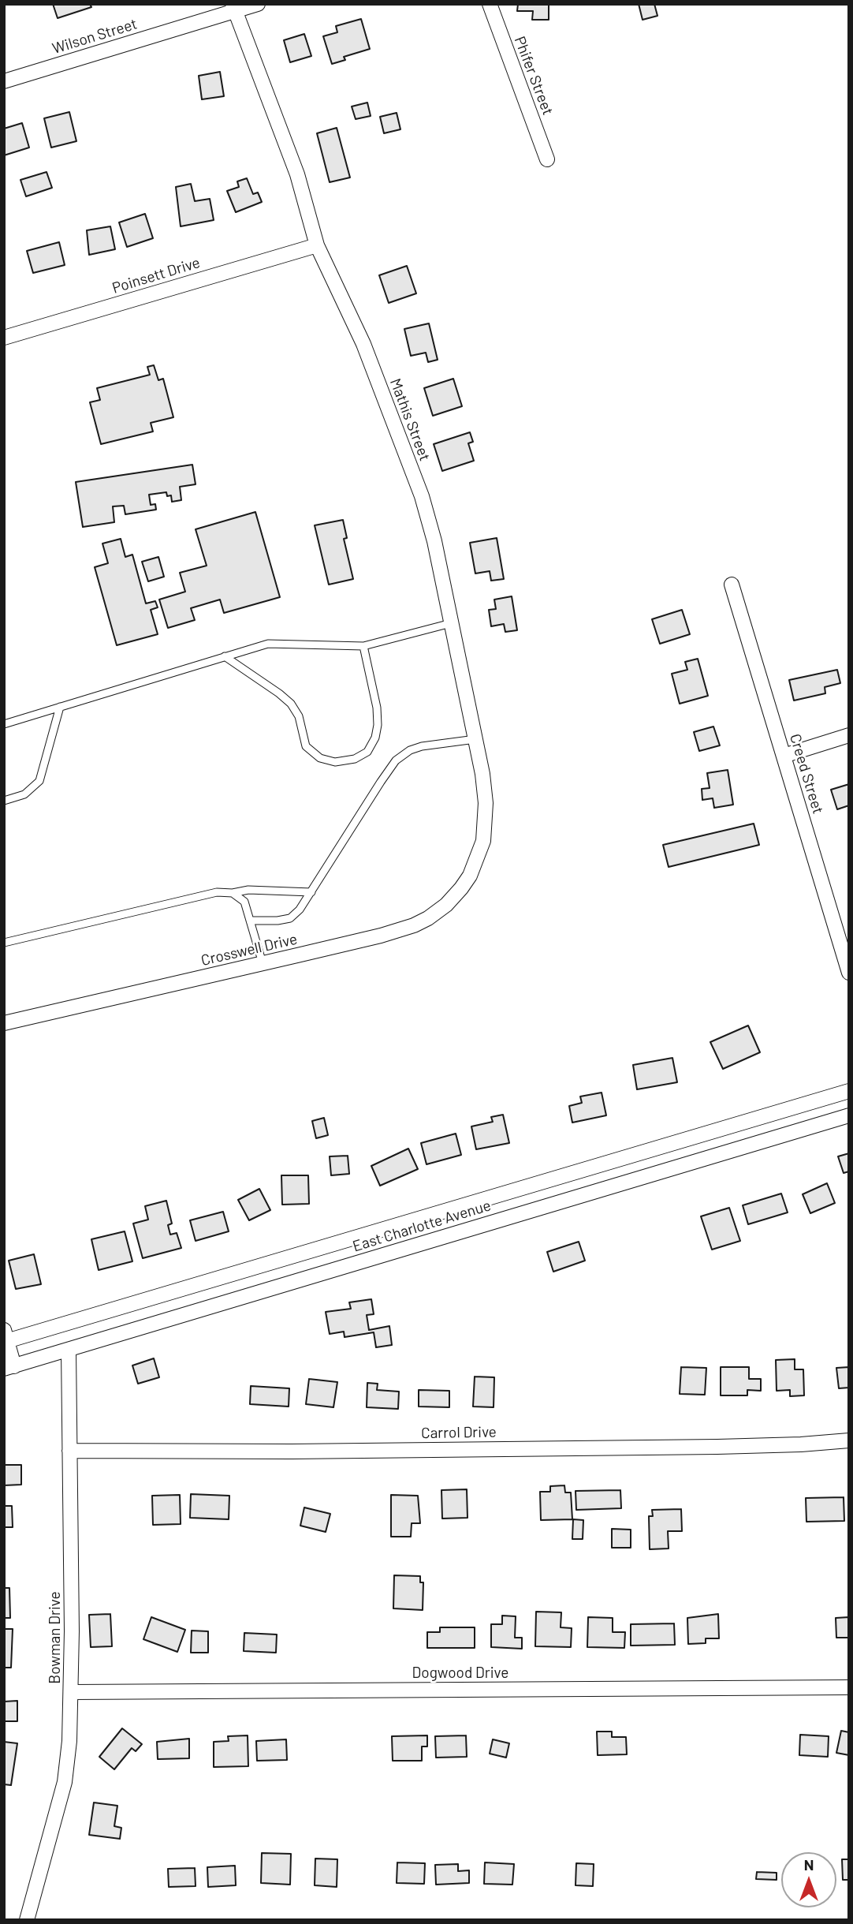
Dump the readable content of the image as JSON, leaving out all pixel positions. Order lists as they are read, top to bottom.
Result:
{
  "streets": {
    "street": [
      "Wilson Street",
      "Phifer Street",
      "Poinsett Drive",
      "Mathis Street",
      "Creed Street",
      "Crosswell Drive",
      "East Charlotte Avenue",
      "Carrol Drive",
      "Bowman Drive",
      "Dogwood Drive"
    ]
  },
  "crossings": [
    ["Wilson Street", "Mathis Street"],
    ["Poinsett Drive", "Mathis Street"],
    ["Mathis Street", "Crosswell Drive"],
    ["East Charlotte Avenue", "Bowman Drive"],
    ["Carrol Drive", "Bowman Drive"],
    ["Bowman Drive", "Dogwood Drive"]
  ],
  "north": "top"
}
